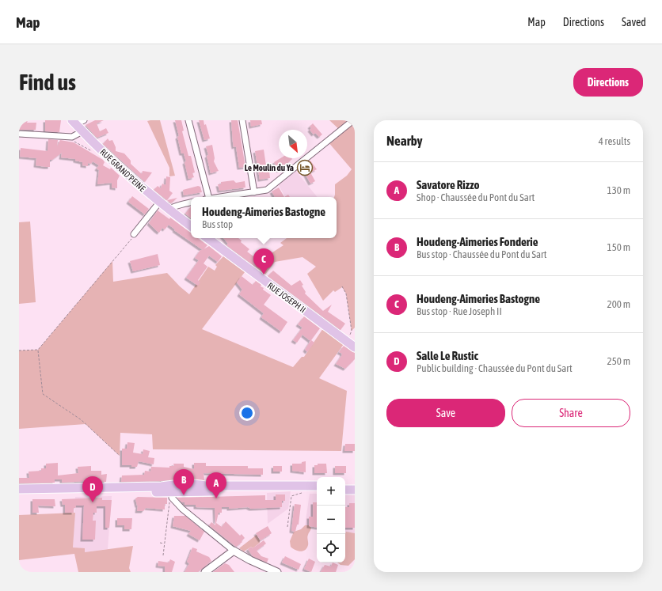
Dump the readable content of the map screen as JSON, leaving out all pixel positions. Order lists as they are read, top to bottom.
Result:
{
  "streets": {
    "main road": ["RUE GRAND'PEINE", "RUE JOSEPH II"]
  },
  "places": {
    "hotel": ["Le Moulin du Ya"]
  },
  "north": "bottom right",
  "page": {
    "header": "Map",
    "nav": ["Map", "Directions", "Saved"],
    "buttons": [
      "Directions",
      ["Save", "Share"]
    ],
    "title": "Find us",
    "heading": ["Nearby", "4 results"],
    "list": [
      {
        "mark": "A",
        "name": "Savatore Rizzo",
        "note": "Shop · Chaussée du Pont du Sart",
        "value": "130 m"
      },
      {
        "mark": "B",
        "name": "Houdeng-Aimeries Fonderie",
        "note": "Bus stop · Chaussée du Pont du Sart",
        "value": "150 m"
      },
      {
        "mark": "C",
        "name": "Houdeng-Aimeries Bastogne",
        "note": "Bus stop · Rue Joseph II",
        "value": "200 m"
      },
      {
        "mark": "D",
        "name": "Salle Le Rustic",
        "note": "Public building · Chaussée du Pont du Sart",
        "value": "250 m"
      }
    ],
    "popup": ["Houdeng-Aimeries Bastogne", "Bus stop"],
    "pins": [
      "C",
      "B",
      "A",
      "D"
    ],
    "map_buttons": ["+", "−"]
  }
}
